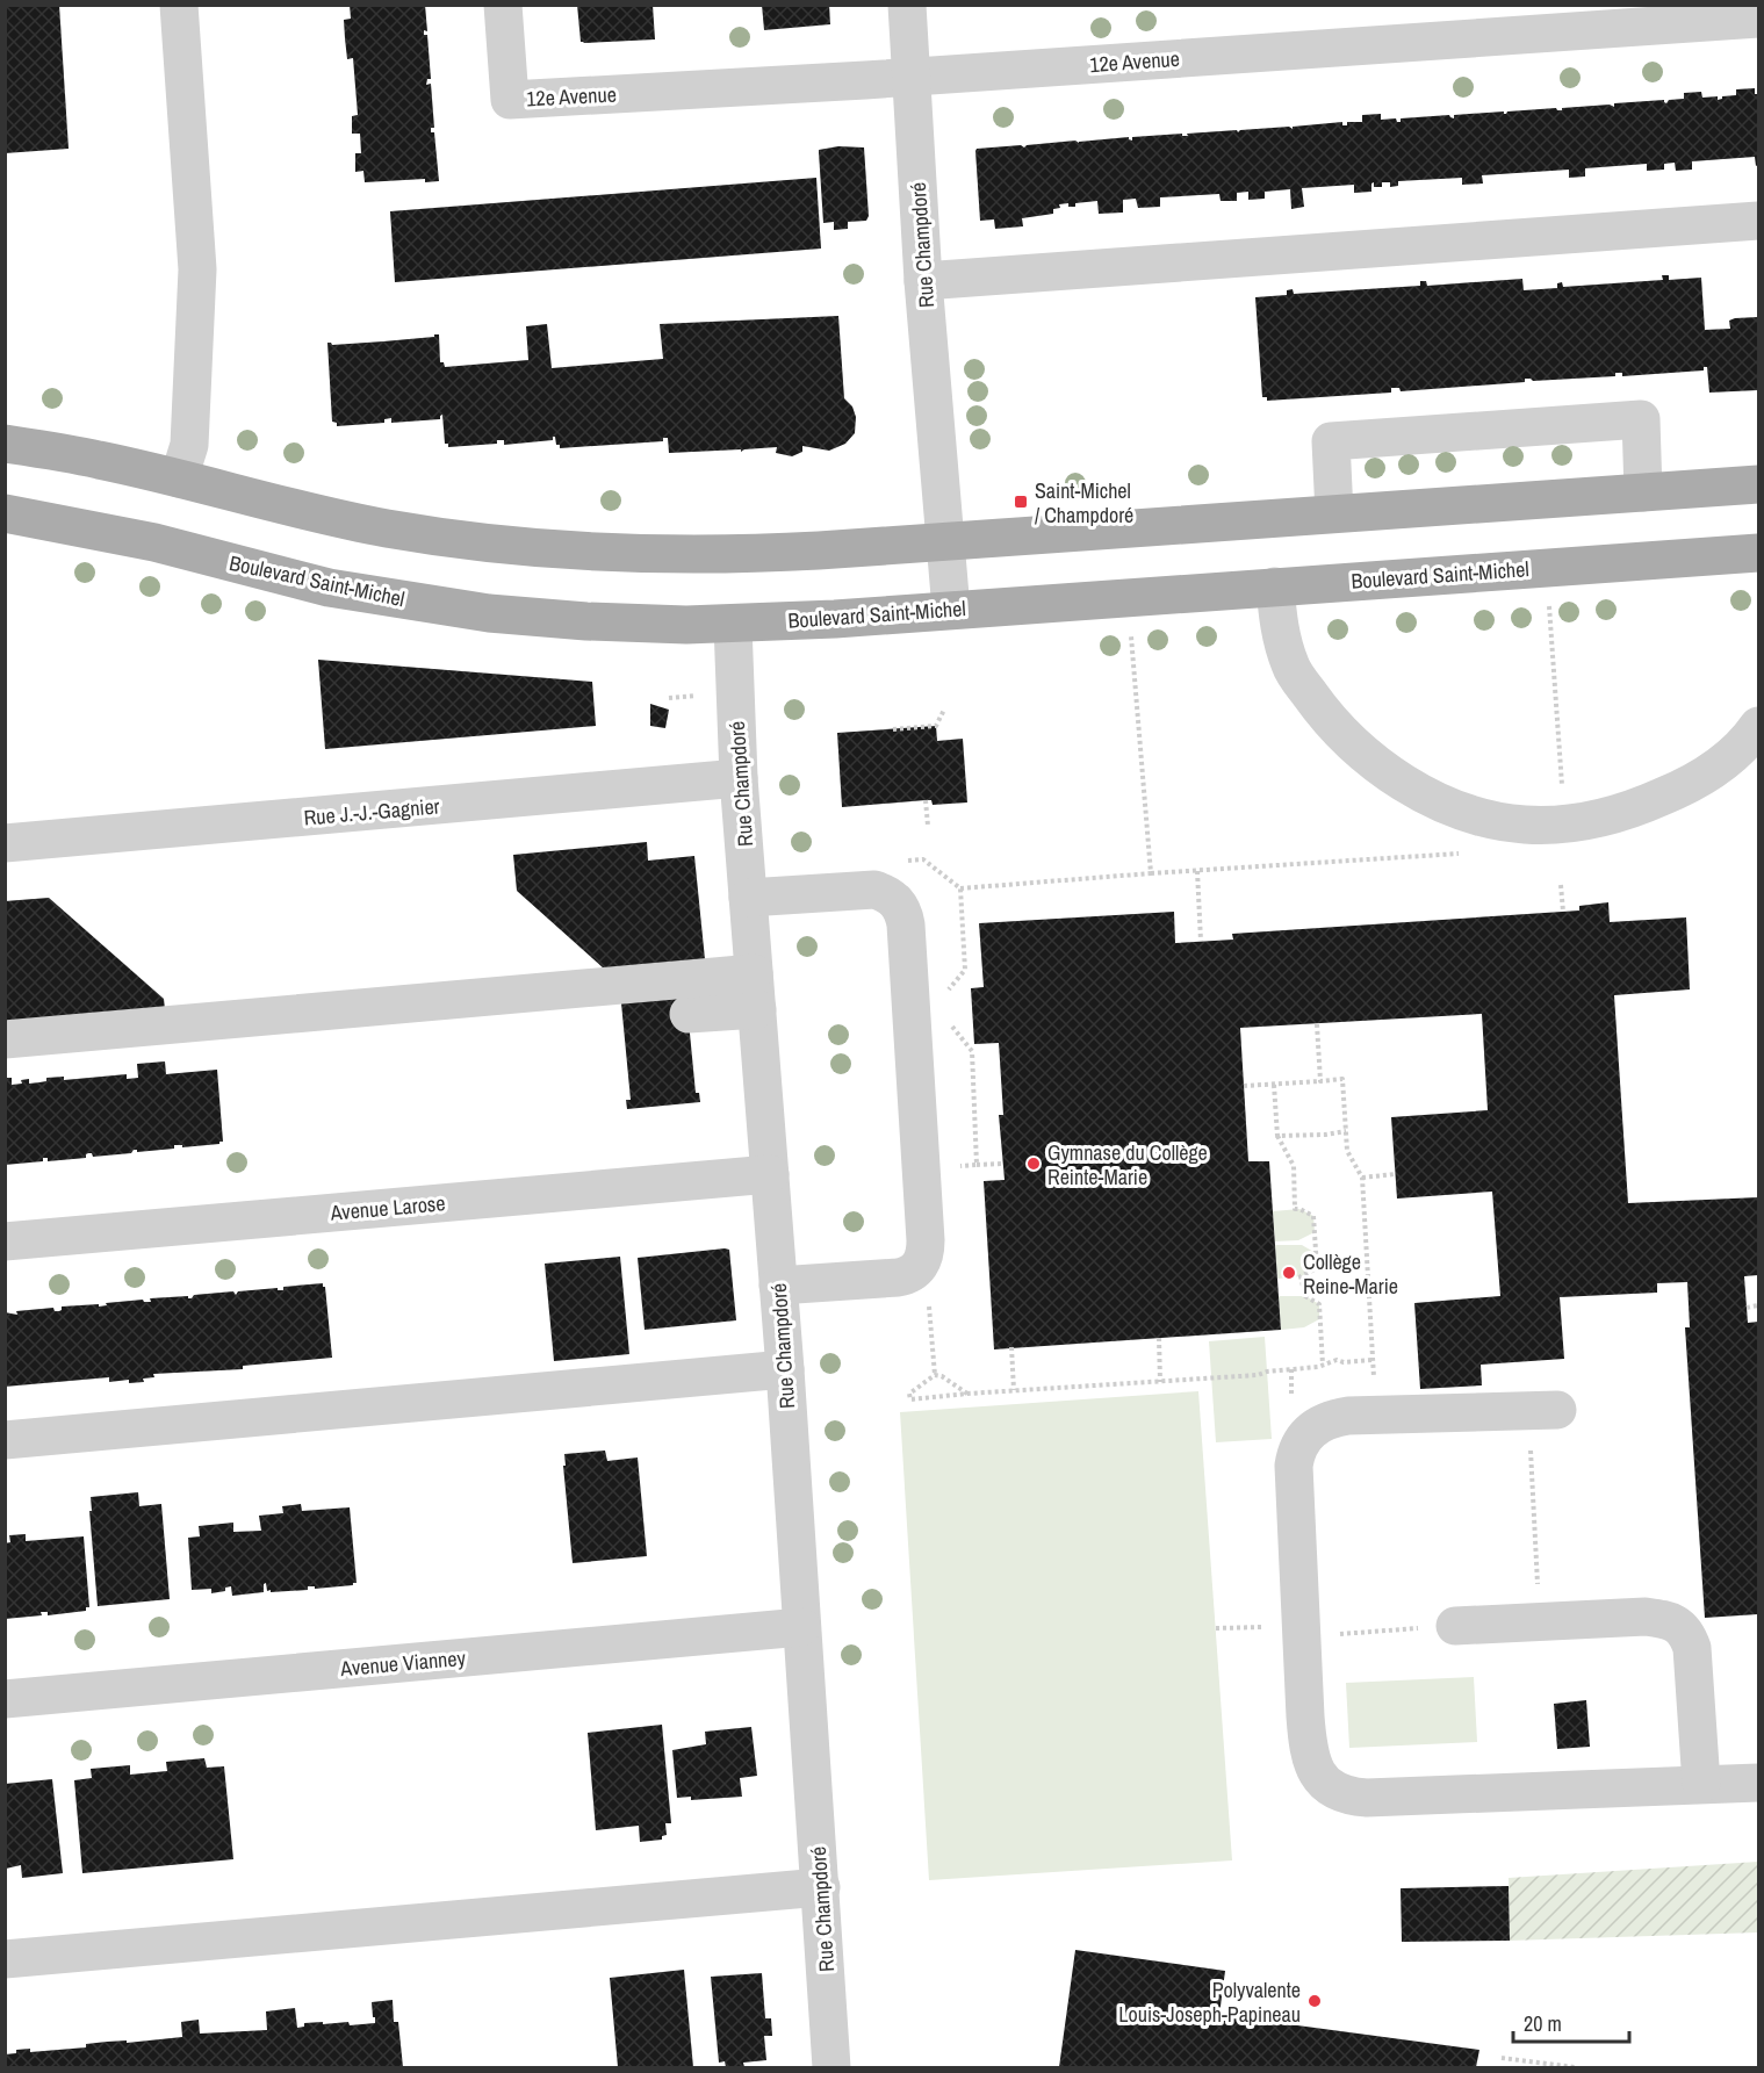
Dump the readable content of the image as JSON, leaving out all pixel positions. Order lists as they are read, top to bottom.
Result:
{
  "streets": {
    "main road": ["Boulevard Saint-Michel"],
    "street": [
      "12e Avenue",
      "Rue Champdoré",
      "Rue J.-J.-Gagnier",
      "Avenue Larose",
      "Avenue Vianney"
    ]
  },
  "crossings": [
    ["12e Avenue", "Rue Champdoré"],
    ["Rue Champdoré", "Boulevard Saint-Michel"],
    ["Rue Champdoré", "Rue J.-J.-Gagnier"],
    ["Rue Champdoré", "Avenue Larose"],
    ["Rue Champdoré", "Avenue Vianney"]
  ],
  "places": {
    "transit": ["Saint-Michel / Champdoré"],
    "other": ["Gymnase du Collège Reinte-Marie", "Collège Reine-Marie", "Polyvalente Louis-Joseph-Papineau"]
  },
  "scale_bar": "20 m"
}
